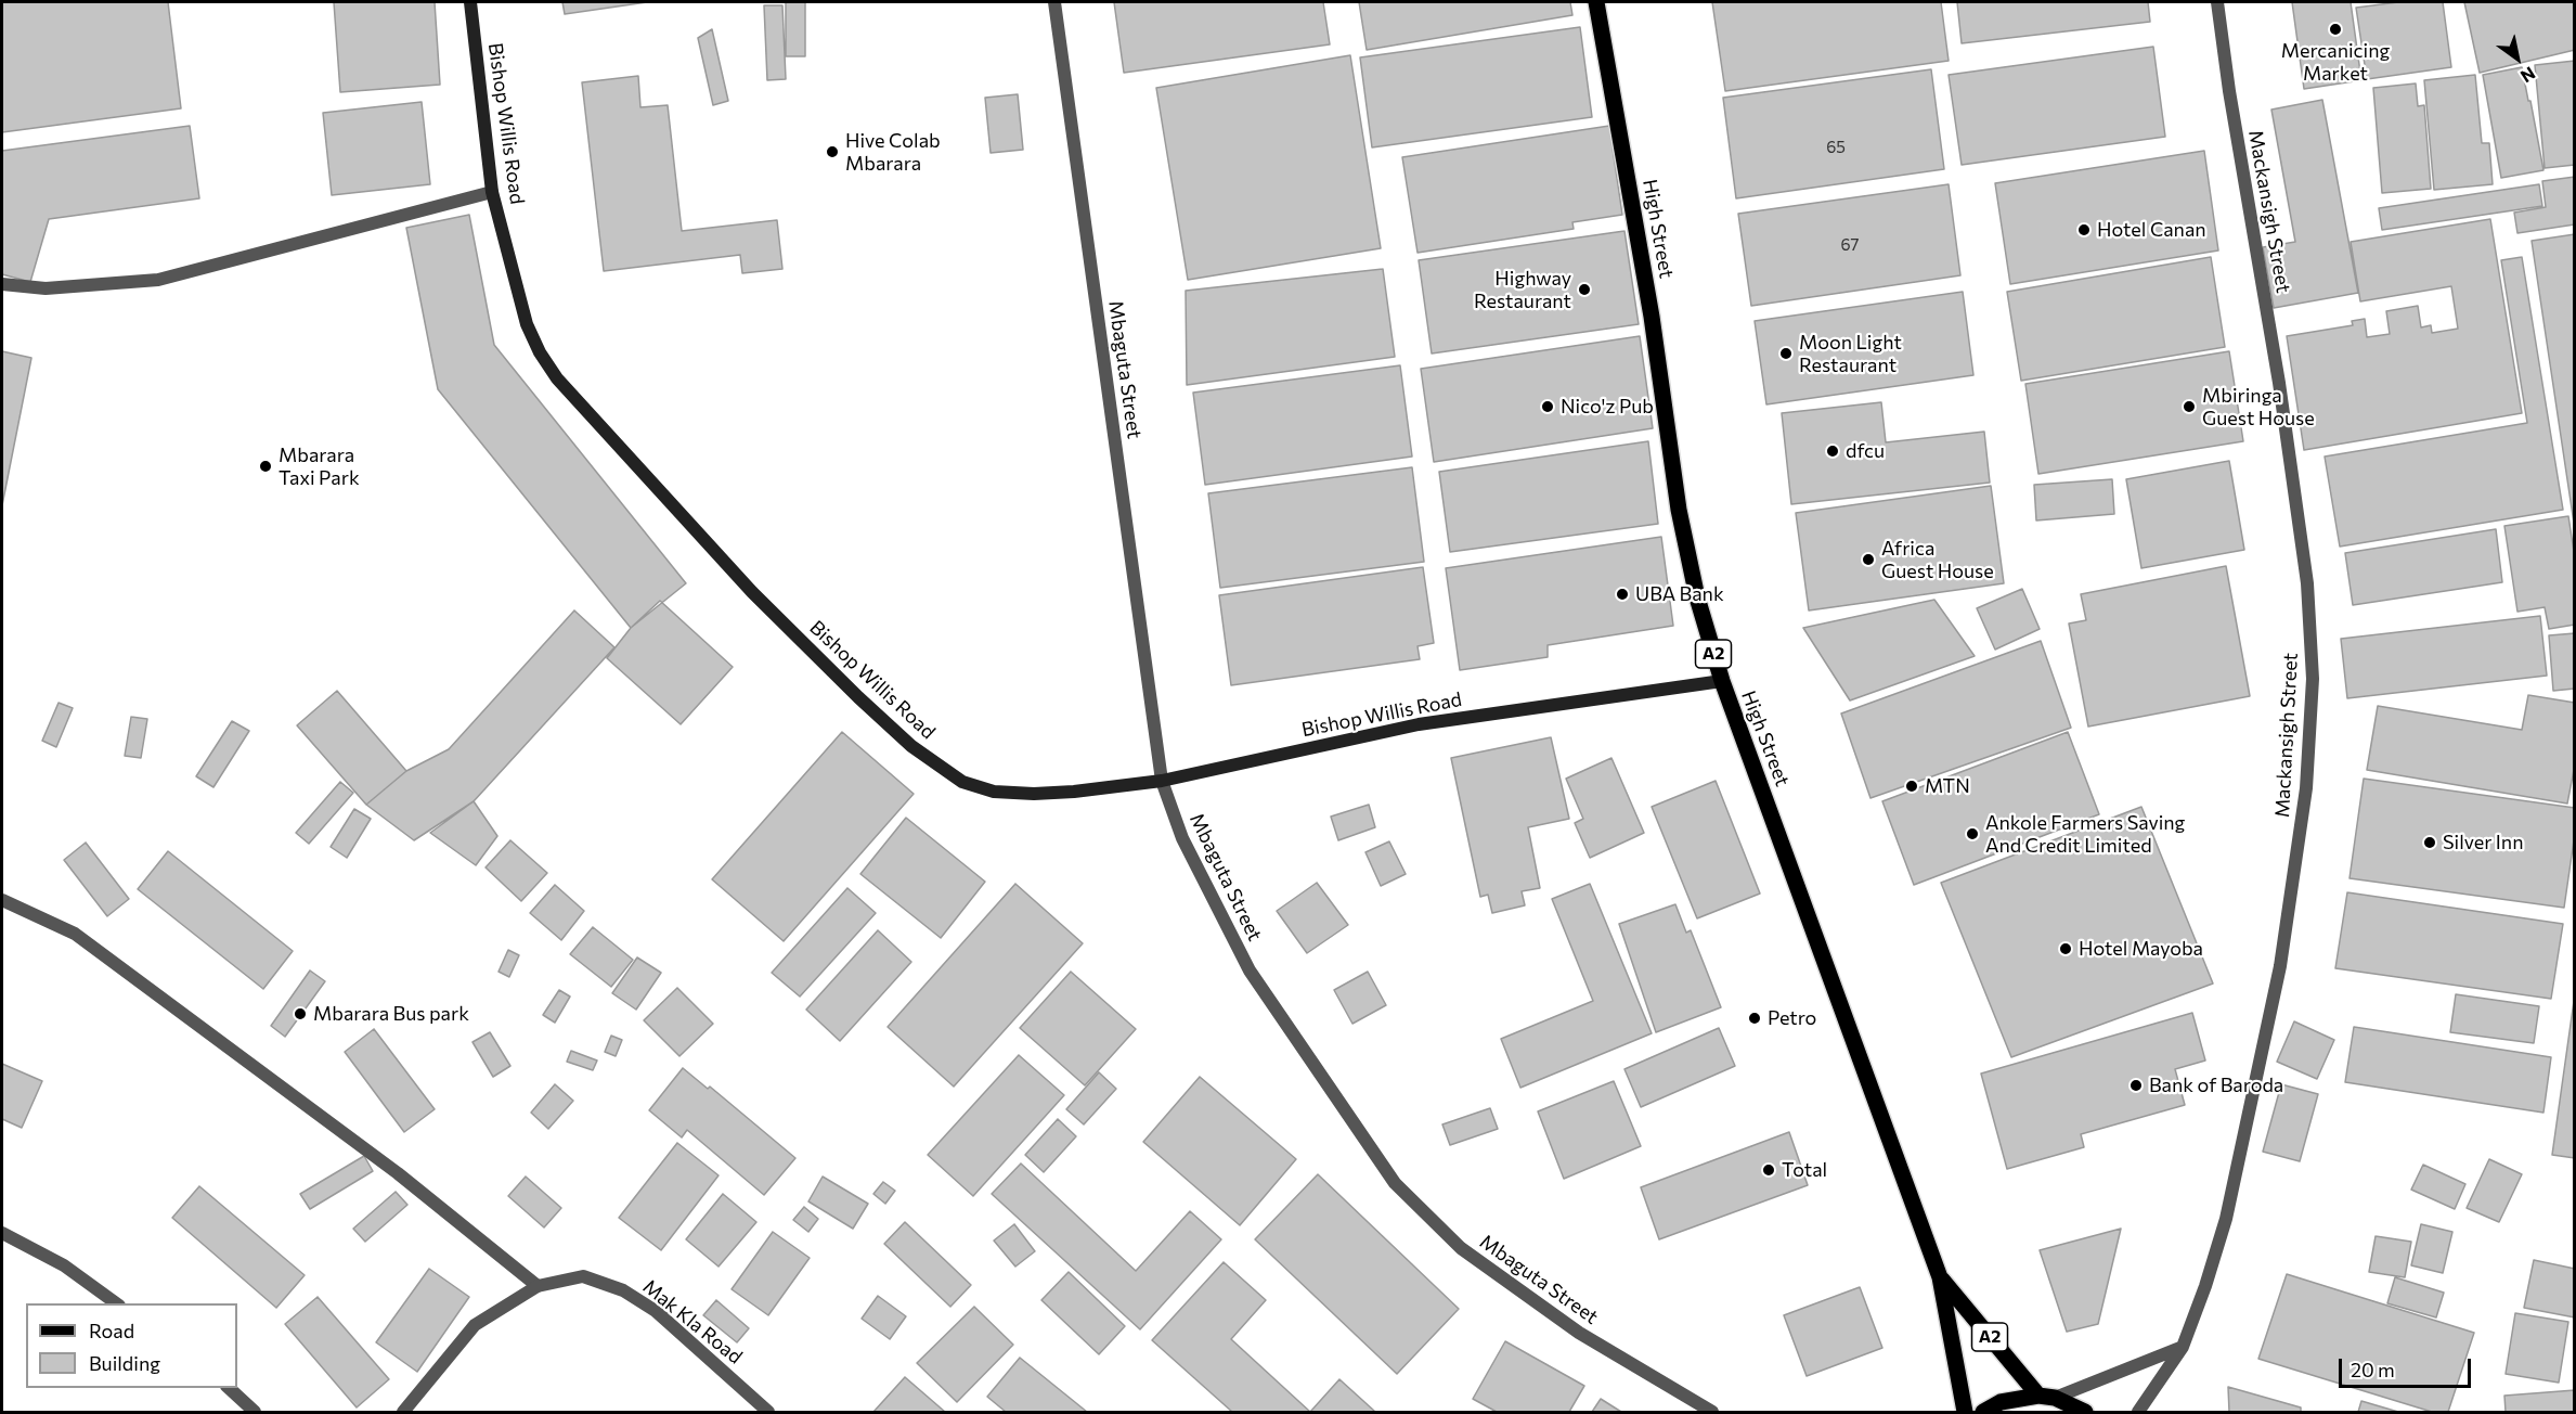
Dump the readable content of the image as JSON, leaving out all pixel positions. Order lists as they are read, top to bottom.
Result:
{
  "streets": {
    "main road": ["Bishop Willis Road", "High Street", "A2"],
    "street": ["Mackansigh Street", "Mbaguta Street", "Mak Kla Road"]
  },
  "crossings": [
    ["Bishop Willis Road", "High Street"],
    ["Bishop Willis Road", "Mbaguta Street"],
    ["High Street", "A2"]
  ],
  "places": [
    "Mercanicing Market",
    "Hive Colab Mbarara",
    "Hotel Canan",
    "Highway Restaurant",
    "Moon Light Restaurant",
    "Nico'z Pub",
    "Mbiringa Guest House",
    "dfcu",
    "Mbarara Taxi Park",
    "Africa Guest House",
    "UBA Bank",
    "MTN",
    "Ankole Farmers Saving And Credit Limited",
    "Silver Inn",
    "Hotel Mayoba",
    "Mbarara Bus park",
    "Petro",
    "Bank of Baroda",
    "Total"
  ],
  "house_numbers": ["65", "67"],
  "legend": ["Road", "Building"],
  "scale_bar": "20 m",
  "north": "bottom right"
}
